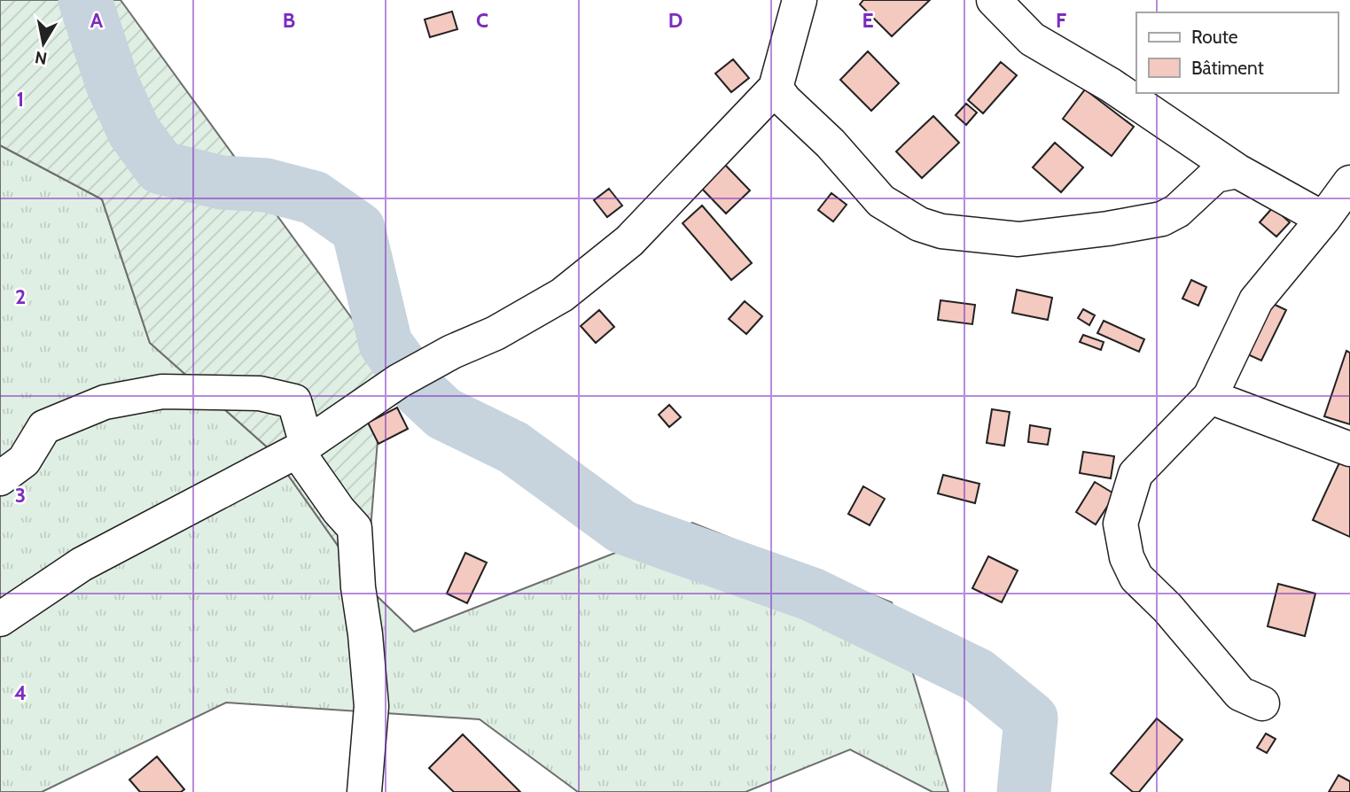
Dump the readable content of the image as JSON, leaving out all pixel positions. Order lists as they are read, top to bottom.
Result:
{
  "legend": ["Route", "Bâtiment"],
  "north": "bottom",
  "grid": {
    "columns": [
      "A",
      "B",
      "C",
      "D",
      "E",
      "F"
    ],
    "rows": [
      "1",
      "2",
      "3",
      "4"
    ]
  }
}
